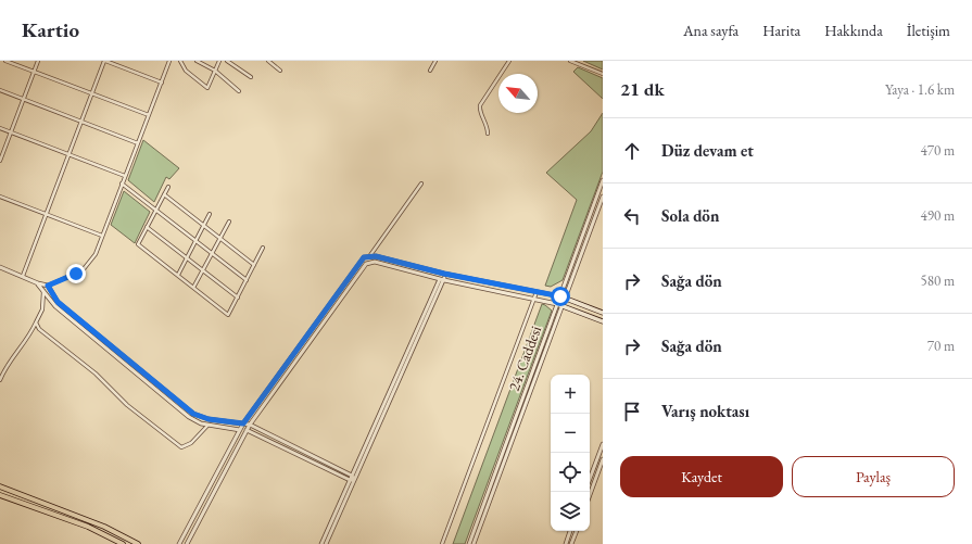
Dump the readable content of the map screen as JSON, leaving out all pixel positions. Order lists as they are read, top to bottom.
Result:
{
  "streets": {
    "street": ["24. Caddesi"]
  },
  "north": "top left",
  "page": {
    "header": "Kartio",
    "nav": [
      "Ana sayfa",
      "Harita",
      "Hakkında",
      "İletişim"
    ],
    "heading": ["21 dk", "Yaya · 1.6 km"],
    "list": [
      ["Düz devam et", "470 m"],
      ["Sola dön", "490 m"],
      ["Sağa dön", "580 m"],
      ["Sağa dön", "70 m"],
      "Varış noktası"
    ],
    "map_buttons": ["+", "−"],
    "buttons": ["Kaydet", "Paylaş"]
  }
}
